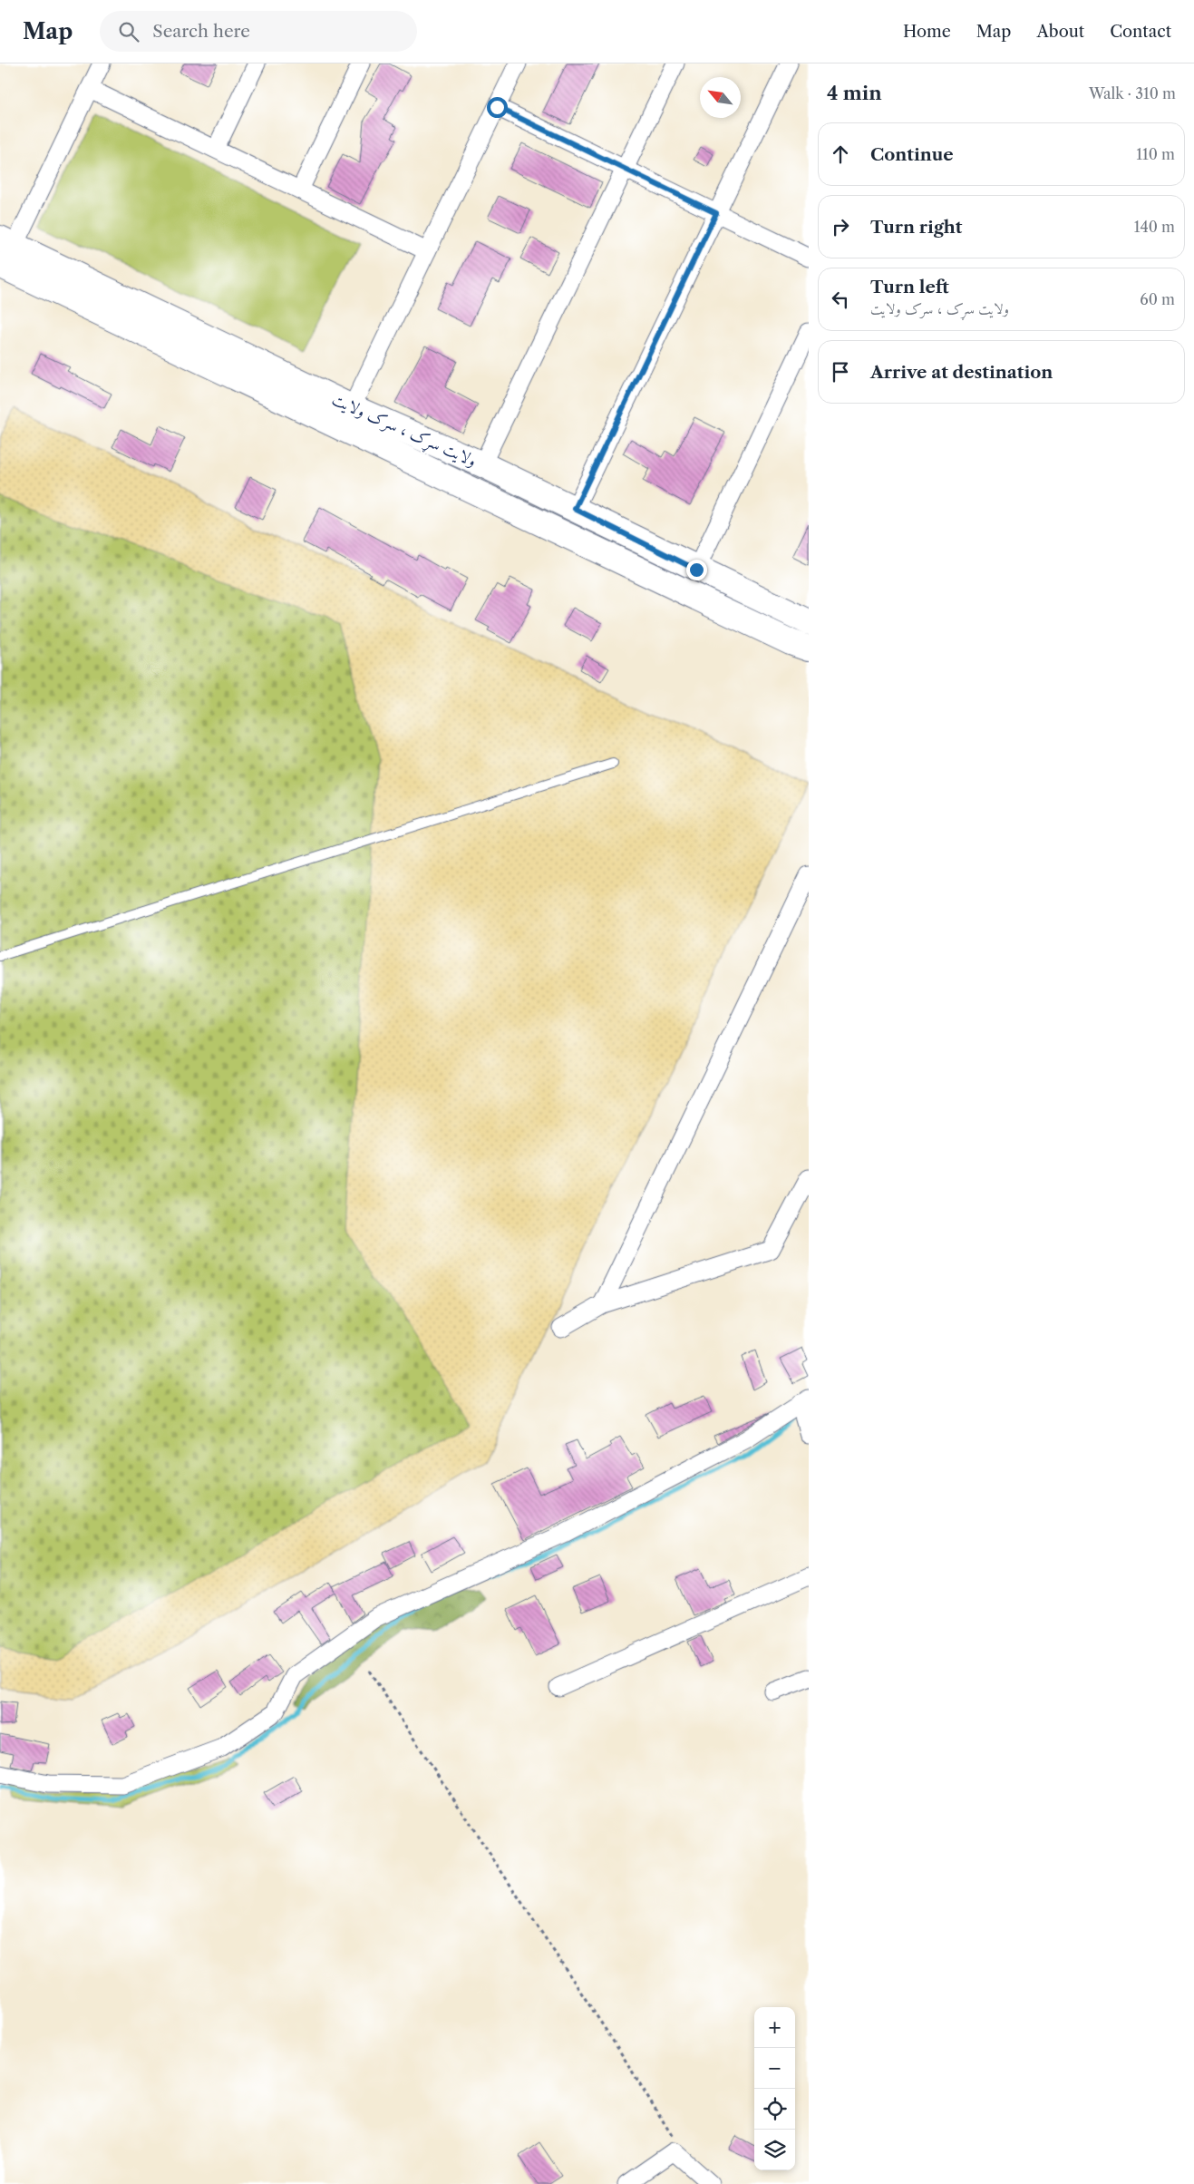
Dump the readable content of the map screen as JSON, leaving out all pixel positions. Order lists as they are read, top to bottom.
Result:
{
  "streets": {
    "main road": ["ولایت سړک ، سرک ولایت"]
  },
  "north": "top left",
  "page": {
    "header": "Map",
    "search": "Search here",
    "nav": [
      "Home",
      "Map",
      "About",
      "Contact"
    ],
    "heading": ["4 min", "Walk · 310 m"],
    "list": [
      ["Continue", "110 m"],
      ["Turn right", "140 m"],
      ["Turn left", "ولایت سړک ، سرک ولایت", "60 m"],
      "Arrive at destination"
    ],
    "map_buttons": ["+", "−"]
  }
}
